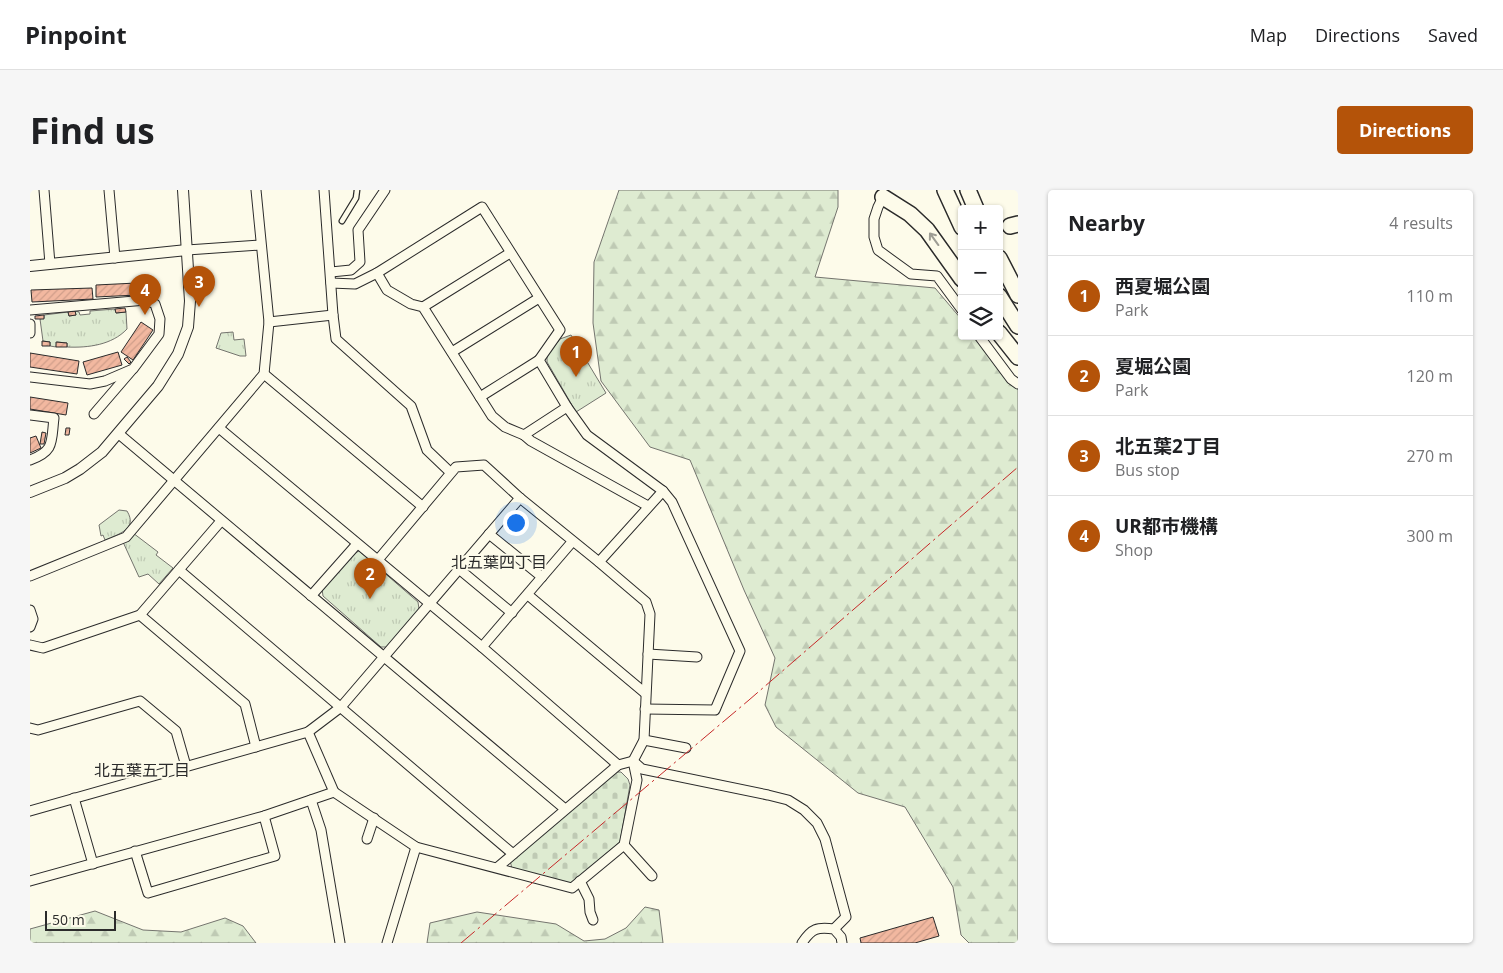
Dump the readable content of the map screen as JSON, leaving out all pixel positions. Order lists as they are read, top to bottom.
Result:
{
  "districts": ["北五葉四丁目", "北五葉五丁目"],
  "scale_bar": "50 m",
  "page": {
    "header": "Pinpoint",
    "nav": ["Map", "Directions", "Saved"],
    "buttons": "Directions",
    "title": "Find us",
    "heading": ["Nearby", "4 results"],
    "map_buttons": ["+", "−"],
    "list": [
      {
        "mark": "1",
        "name": "西夏堀公園",
        "note": "Park",
        "value": "110 m"
      },
      {
        "mark": "2",
        "name": "夏堀公園",
        "note": "Park",
        "value": "120 m"
      },
      {
        "mark": "3",
        "name": "北五葉2丁目",
        "note": "Bus stop",
        "value": "270 m"
      },
      {
        "mark": "4",
        "name": "UR都市機構",
        "note": "Shop",
        "value": "300 m"
      }
    ],
    "pins": [
      "3",
      "4",
      "1",
      "2"
    ],
    "scale": "50 m"
  }
}
